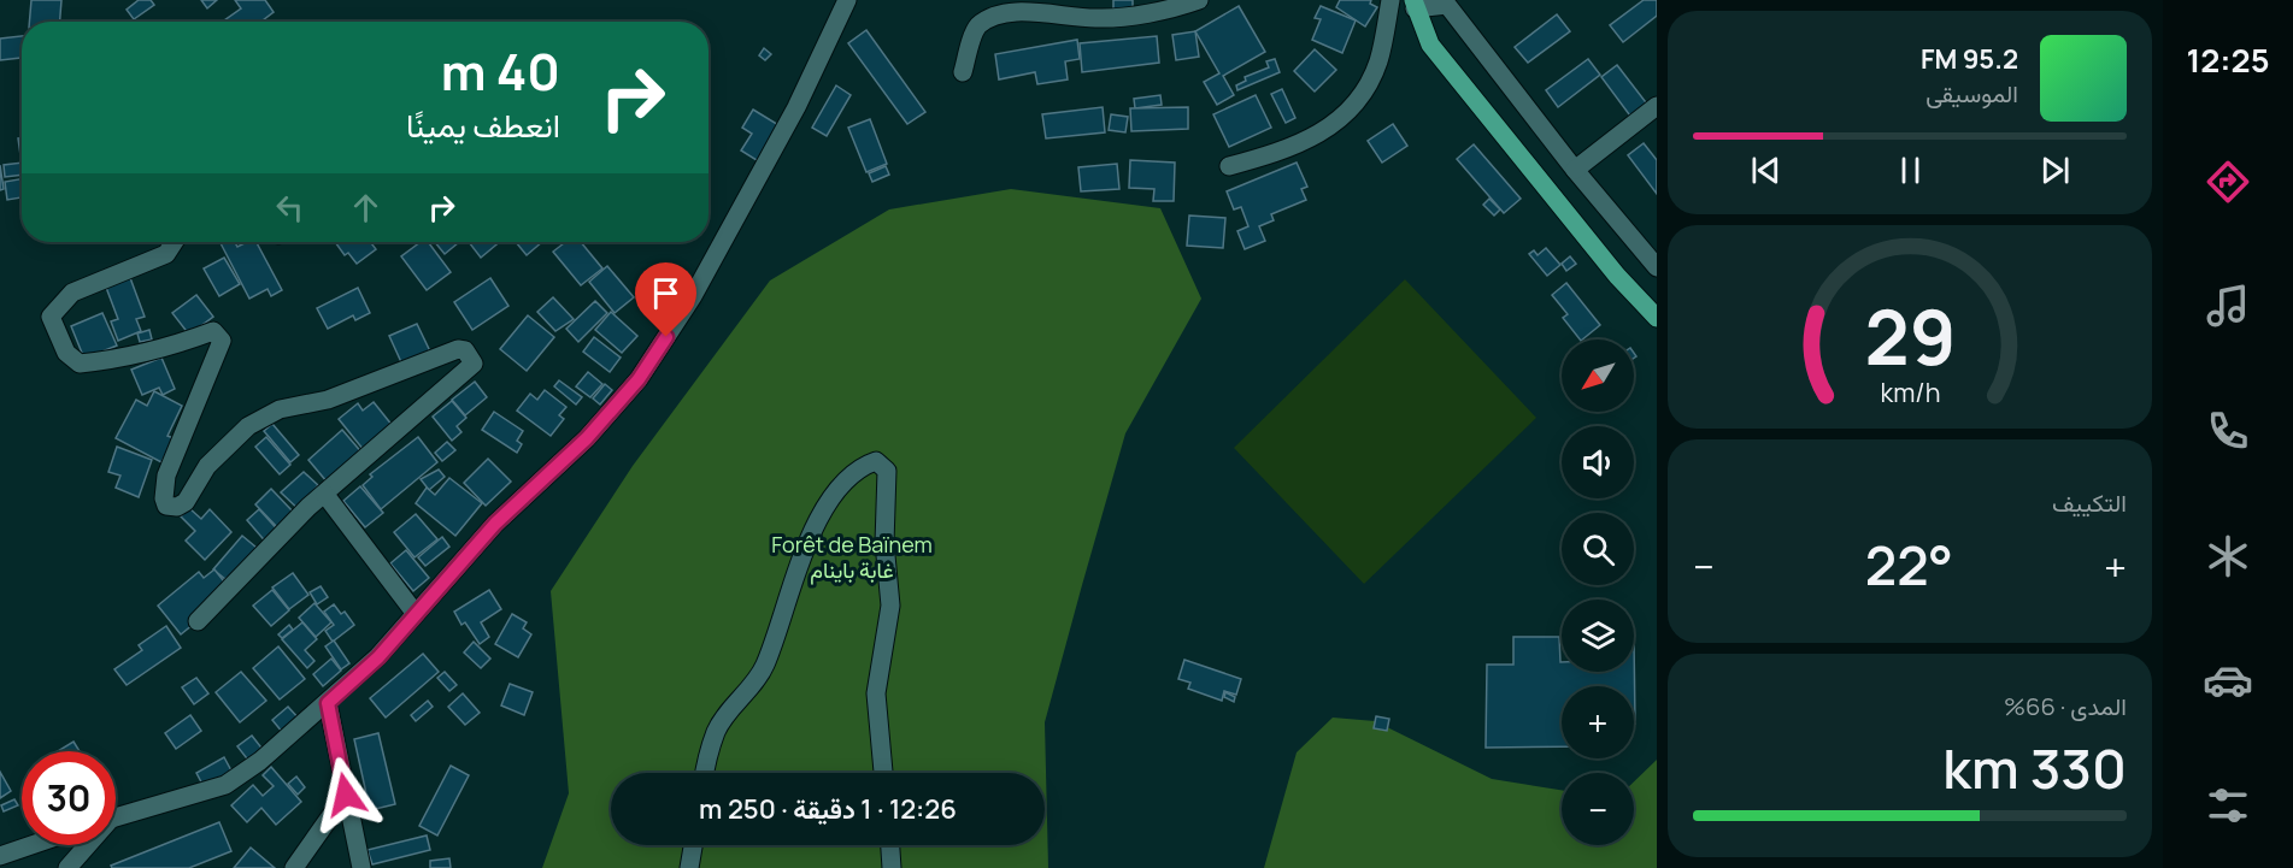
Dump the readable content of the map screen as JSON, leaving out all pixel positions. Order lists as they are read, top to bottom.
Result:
{
  "parks": ["Forêt de Baïnem غابة باينام"],
  "north": "bottom left",
  "page": {
    "tabs": "12:25",
    "turn": ["40 m", "انعطف يمينًا"],
    "song": ["95.2 FM", "الموسيقى"],
    "map_buttons": ["+", "−"],
    "tile": [
      "التكييف",
      ["المدى · 66%", "330 km"]
    ],
    "heat": ["−", "22°", "+"],
    "limit": "30",
    "trip": "12:26 · 1 دقيقة · 250 m",
    "gauge": ["29", "km/h"]
  }
}
